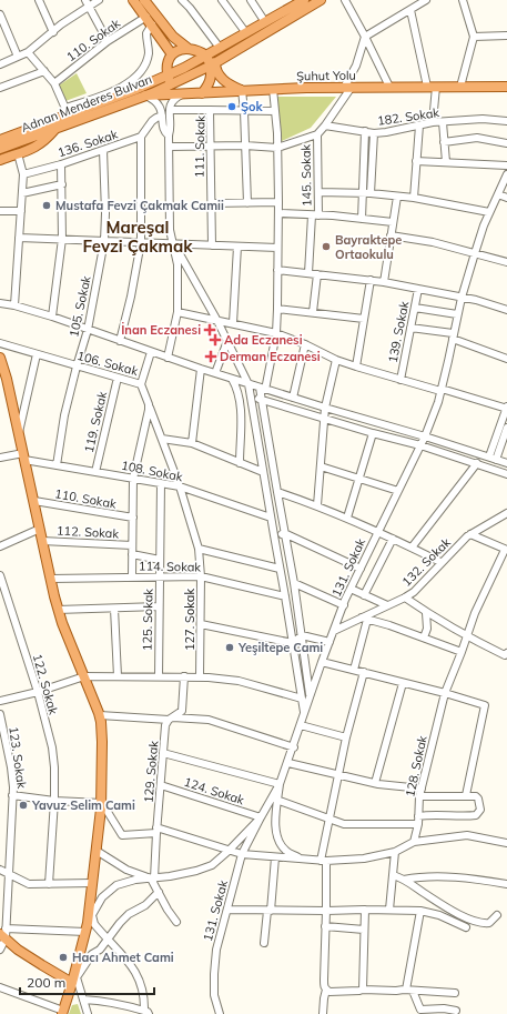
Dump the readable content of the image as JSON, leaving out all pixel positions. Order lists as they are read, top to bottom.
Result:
{
  "streets": {
    "main road": ["Şuhut Yolu", "Adnan Menderes Bulvarı"],
    "street": [
      "110. Sokak",
      "182. Sokak",
      "136. Sokak",
      "111. Sokak",
      "145. Sokak",
      "105. Sokak",
      "139. Sokak",
      "106. Sokak",
      "119. Sokak",
      "108. Sokak",
      "112. Sokak",
      "132. Sokak",
      "114. Sokak",
      "131. Sokak",
      "125. Sokak",
      "127. Sokak",
      "122. Sokak",
      "123. Sokak",
      "128. Sokak",
      "129. Sokak",
      "124. Sokak"
    ]
  },
  "crossings": [
    ["Şuhut Yolu", "Adnan Menderes Bulvarı"],
    ["136. Sokak", "105. Sokak"],
    ["105. Sokak", "106. Sokak"],
    ["105. Sokak", "108. Sokak"],
    ["106. Sokak", "119. Sokak"],
    ["106. Sokak", "127. Sokak"],
    ["119. Sokak", "108. Sokak"],
    ["108. Sokak", "125. Sokak"],
    ["108. Sokak", "127. Sokak"],
    ["132. Sokak", "131. Sokak"],
    ["114. Sokak", "125. Sokak"],
    ["114. Sokak", "127. Sokak"],
    ["131. Sokak", "124. Sokak"],
    ["129. Sokak", "124. Sokak"]
  ],
  "districts": ["Mareşal Fevzi Çakmak"],
  "places": {
    "other": [
      "Şok",
      "Mustafa Fevzi Çakmak Camii",
      "Bayraktepe Ortaokulu",
      "Yeşiltepe Cami",
      "Yavuz Selim Cami",
      "Hacı Ahmet Cami"
    ],
    "health": ["İnan Eczanesi", "Ada Eczanesi", "Derman Eczanesi"]
  },
  "scale_bar": "200 m"
}
